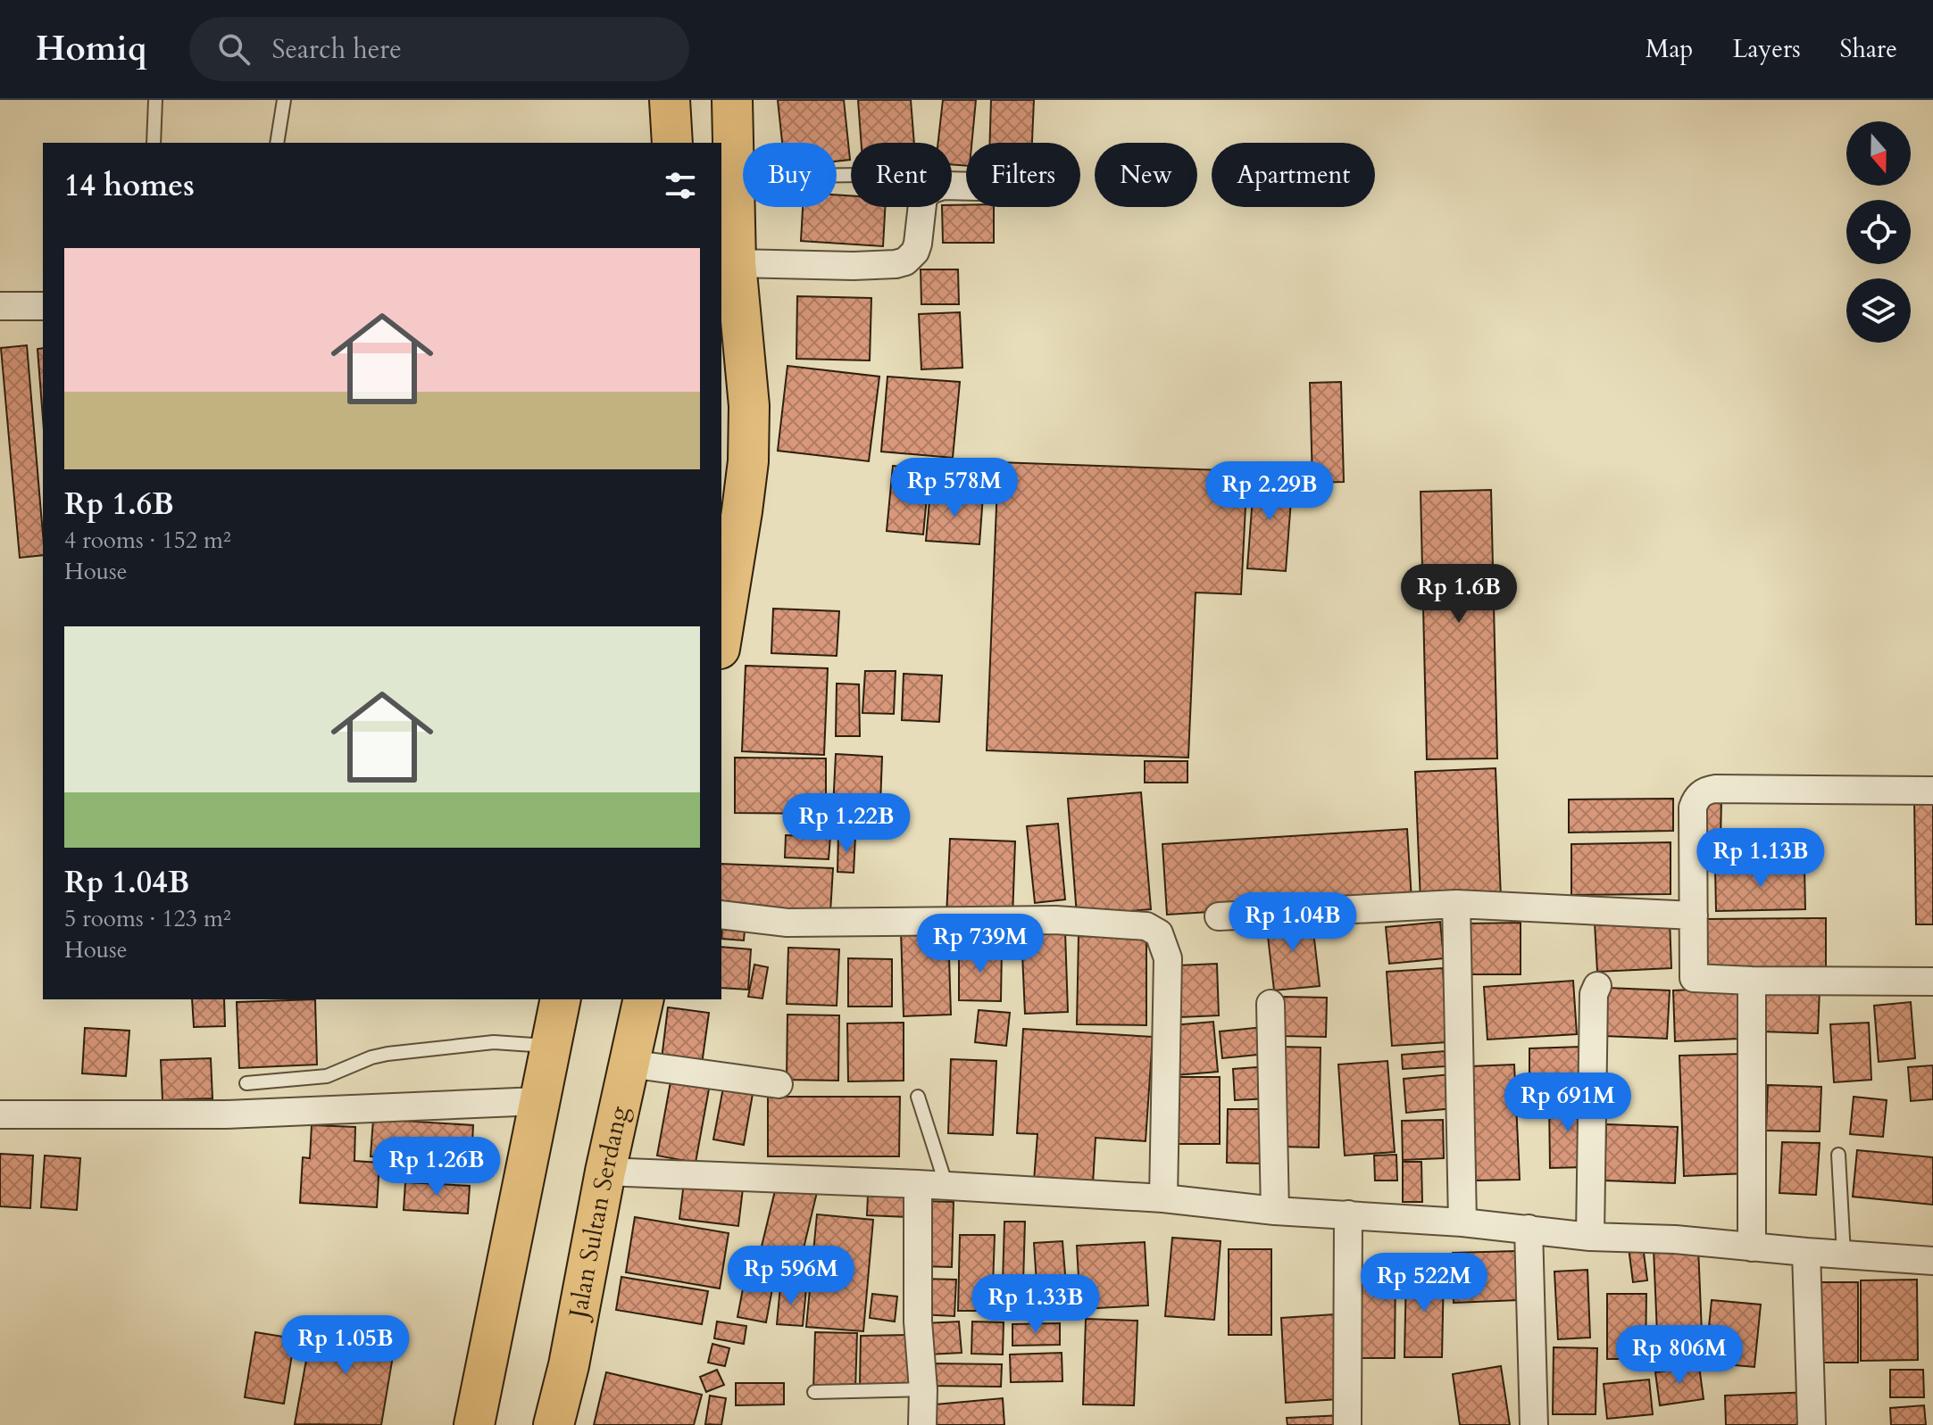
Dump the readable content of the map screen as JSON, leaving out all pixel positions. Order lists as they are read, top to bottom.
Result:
{
  "streets": {
    "highway": ["Jalan Sultan Serdang"]
  },
  "north": "bottom",
  "page": {
    "header": "Homiq",
    "search": "Search here",
    "nav": ["Map", "Layers", "Share"],
    "chip": [
      "Buy",
      "Rent",
      "Filters",
      "New",
      "Apartment"
    ],
    "heading": "14 homes",
    "list": [
      {
        "name": "Rp 1.6B",
        "note": "4 rooms · 152 m² · House"
      },
      {
        "name": "Rp 1.04B",
        "note": "5 rooms · 123 m² · House"
      }
    ],
    "price": [
      "Rp 578M",
      "Rp 2.29B",
      "Rp 1.6B",
      "Rp 1.22B",
      "Rp 1.13B",
      "Rp 1.04B",
      "Rp 739M",
      "Rp 691M",
      "Rp 1.26B",
      "Rp 596M",
      "Rp 522M",
      "Rp 1.33B",
      "Rp 1.05B",
      "Rp 806M"
    ]
  }
}
